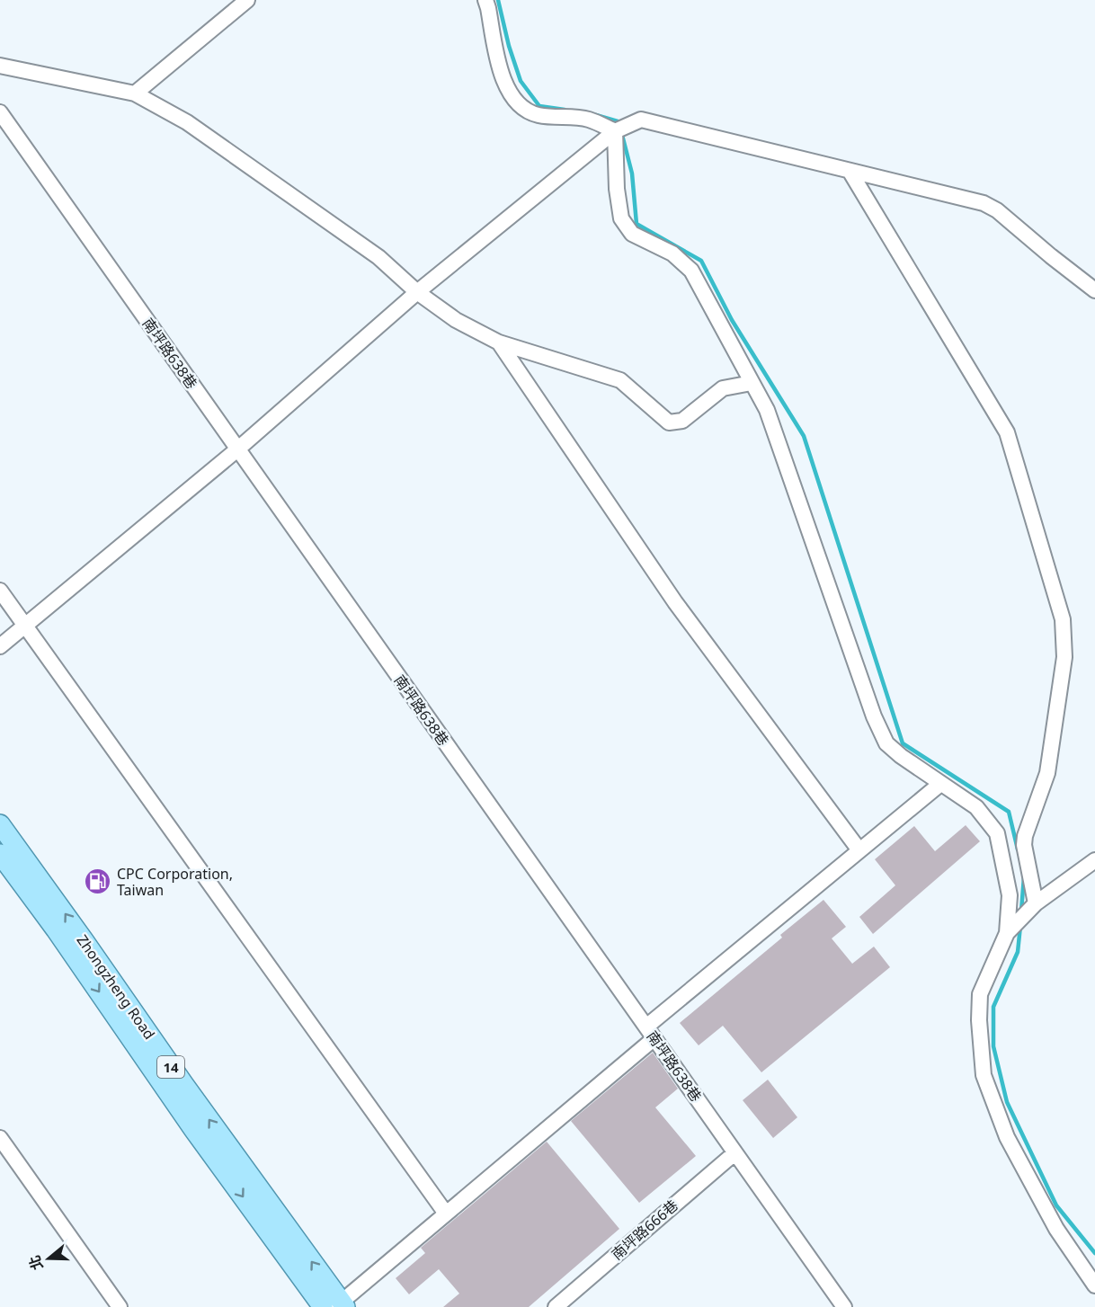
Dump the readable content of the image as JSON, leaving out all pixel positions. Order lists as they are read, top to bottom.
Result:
{
  "streets": {
    "main road": ["Zhongzheng Road", "14"],
    "street": ["南坪路638巷", "南坪路666巷"]
  },
  "crossings": [
    ["南坪路638巷", "南坪路666巷"]
  ],
  "places": {
    "fuel station": ["CPC Corporation, Taiwan"]
  },
  "north": "left"
}
